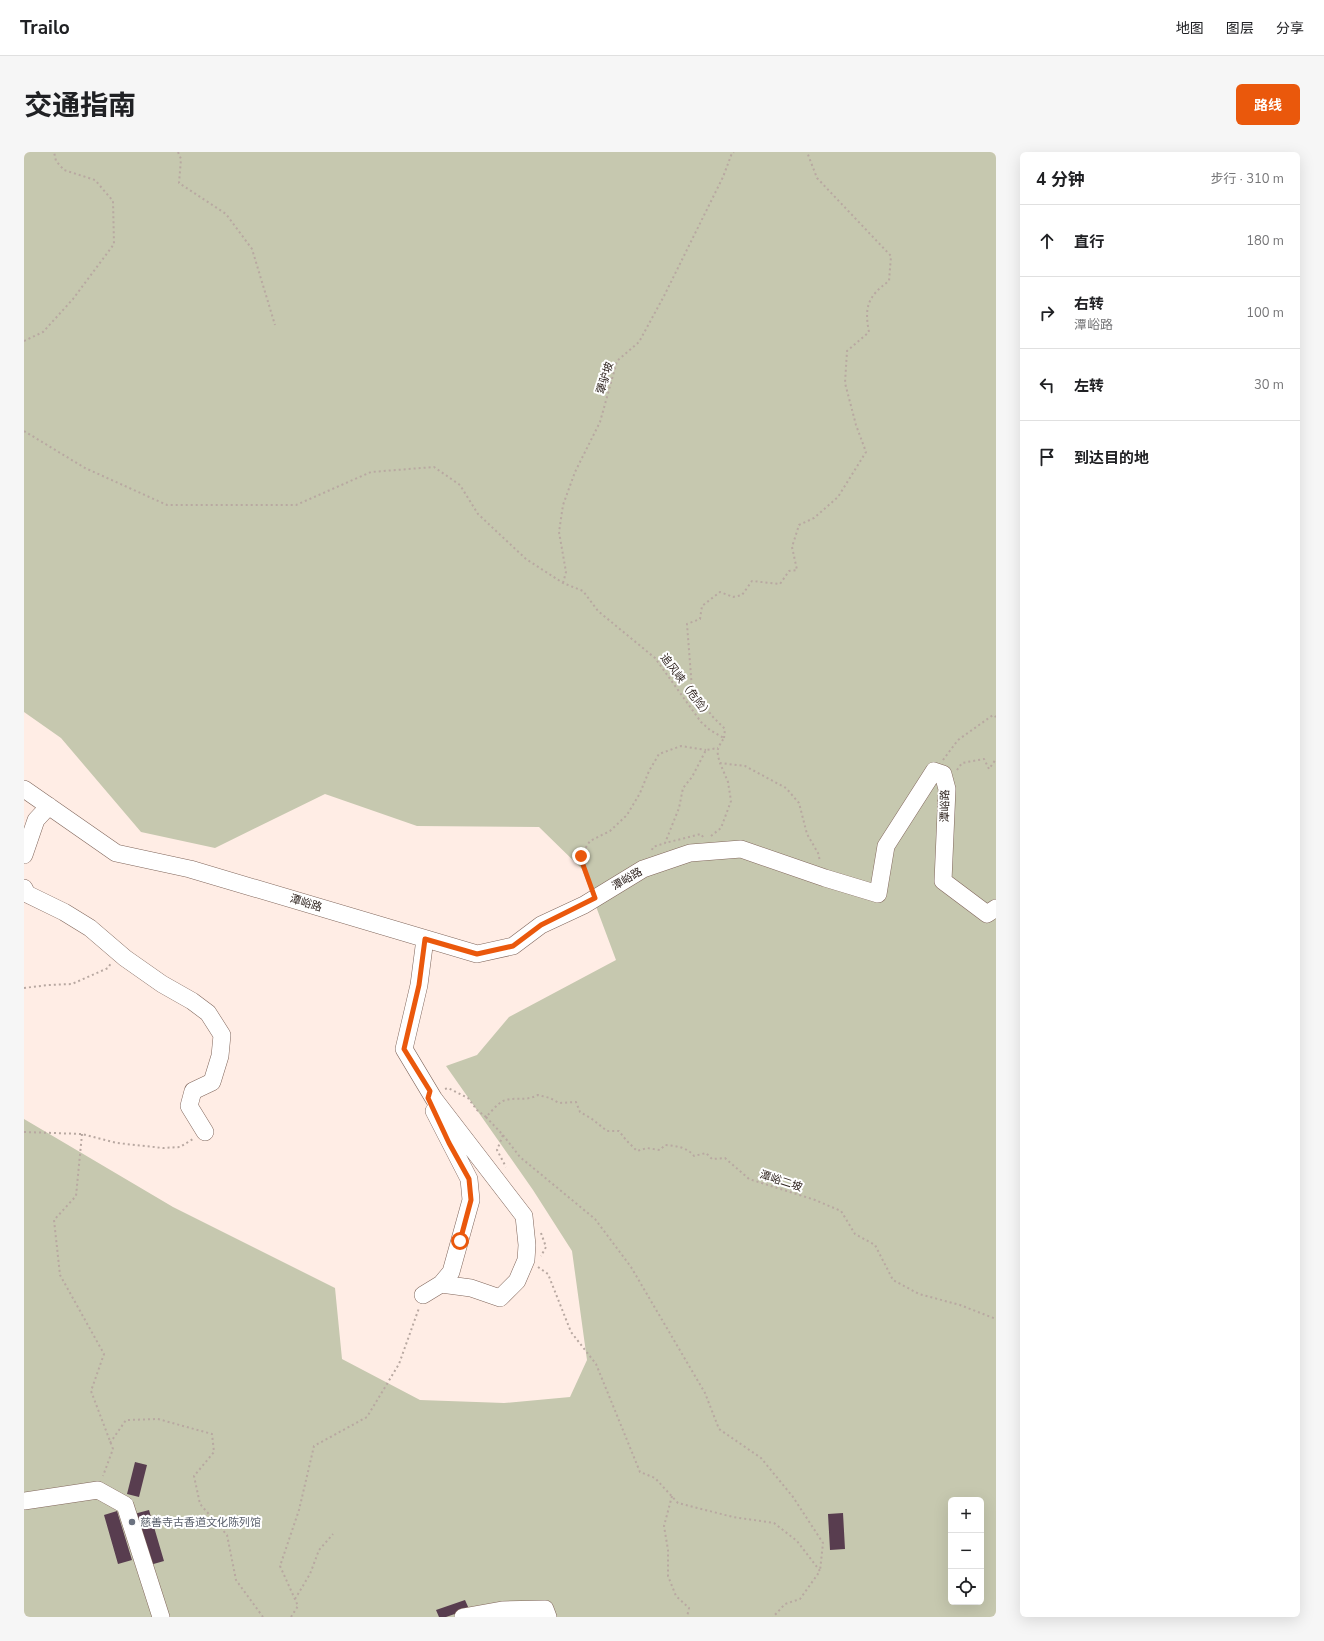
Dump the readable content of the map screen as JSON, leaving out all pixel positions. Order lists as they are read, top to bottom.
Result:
{
  "streets": {
    "street": ["潭峪路"],
    "path": ["犟驴坡", "追风峡（危险）", "潭峪二坡"]
  },
  "crossings": [
    ["犟驴坡", "追风峡（危险）"]
  ],
  "places": ["慈善寺古香道文化陈列馆"],
  "page": {
    "header": "Trailo",
    "nav": ["地图", "图层", "分享"],
    "title": "交通指南",
    "buttons": "路线",
    "heading": ["4 分钟", "步行 · 310 m"],
    "list": [
      ["直行", "180 m"],
      ["右转", "潭峪路", "100 m"],
      ["左转", "30 m"],
      "到达目的地"
    ],
    "map_buttons": ["+", "−"]
  }
}
